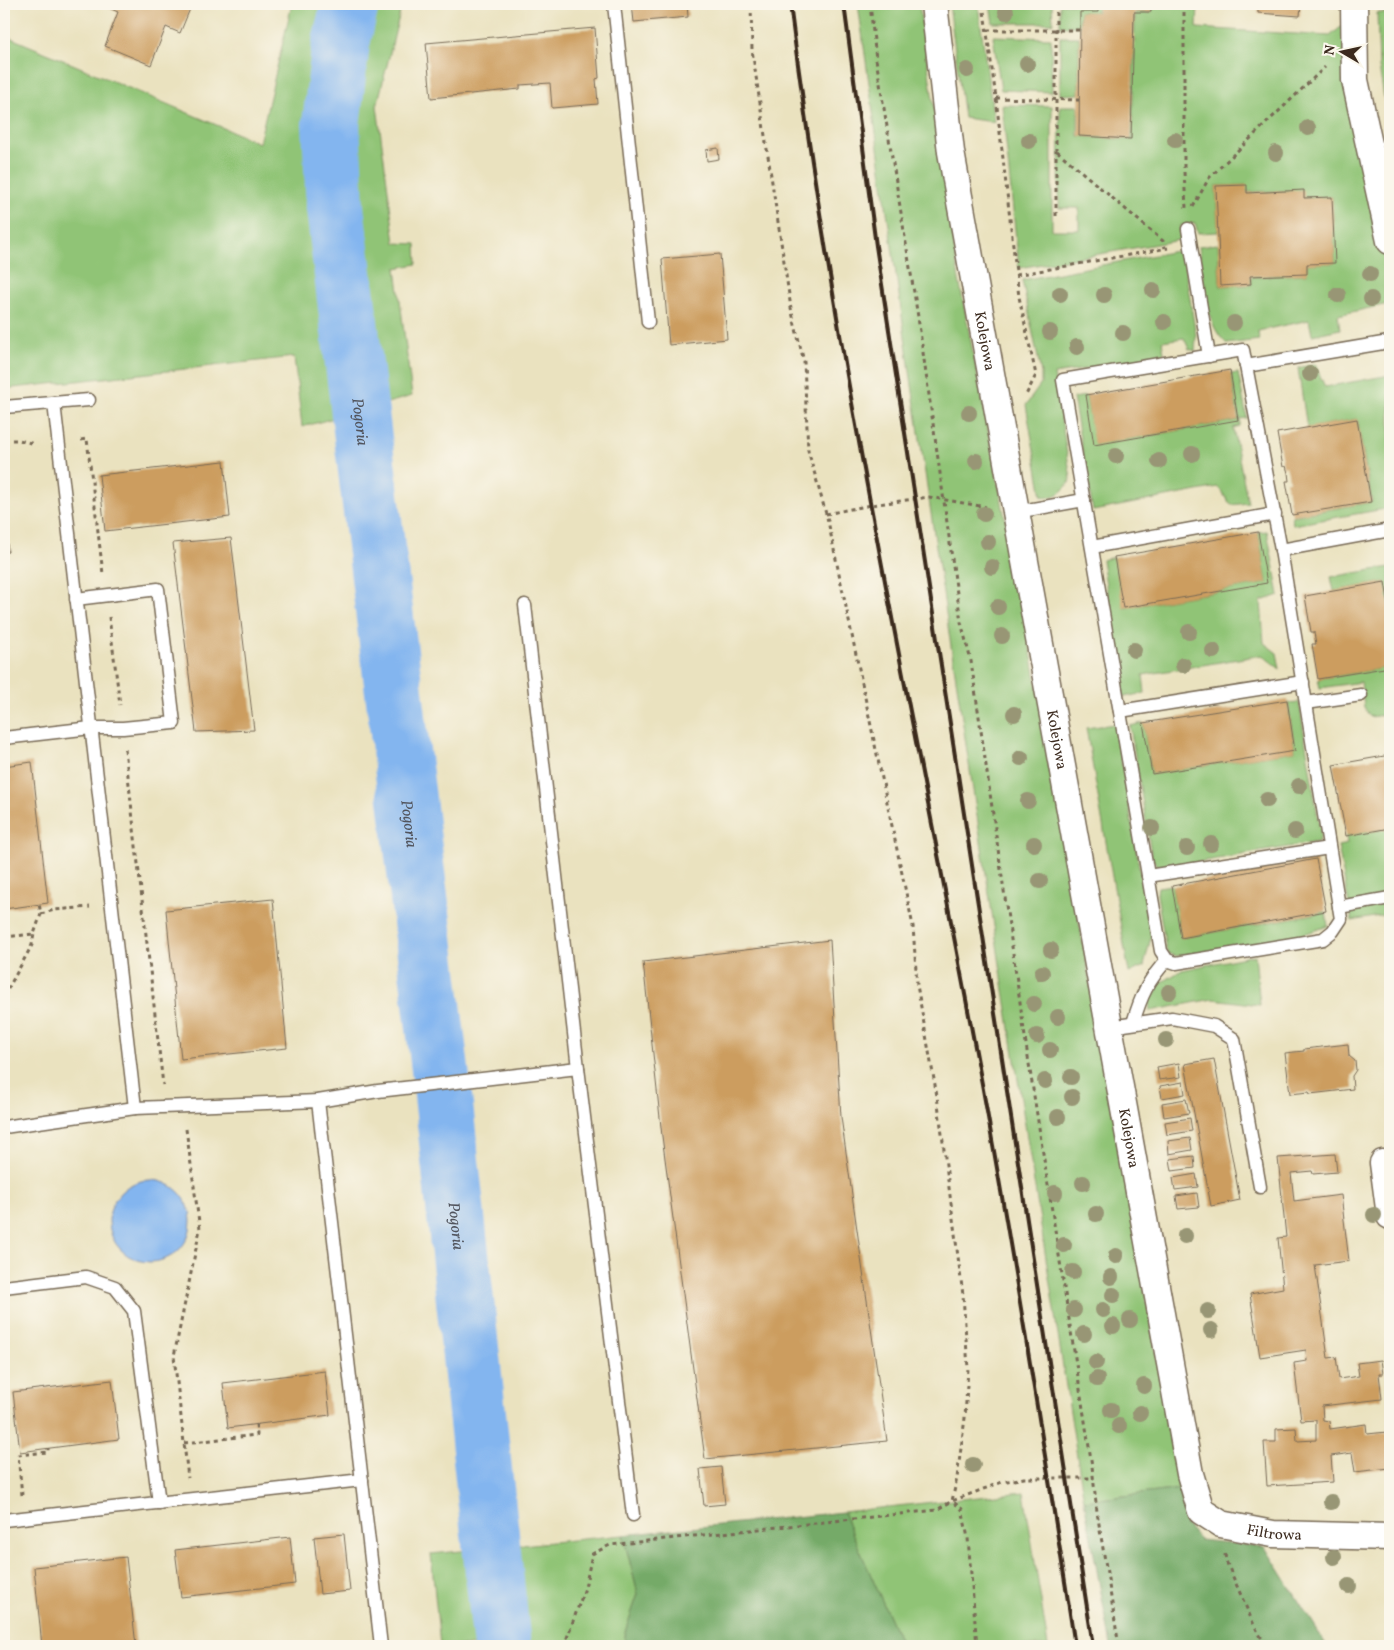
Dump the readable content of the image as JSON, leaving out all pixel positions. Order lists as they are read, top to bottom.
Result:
{
  "streets": {
    "street": ["Kolejowa", "Filtrowa"]
  },
  "crossings": [
    ["Kolejowa", "Filtrowa"]
  ],
  "water": ["Pogoria"],
  "north": "left"
}
